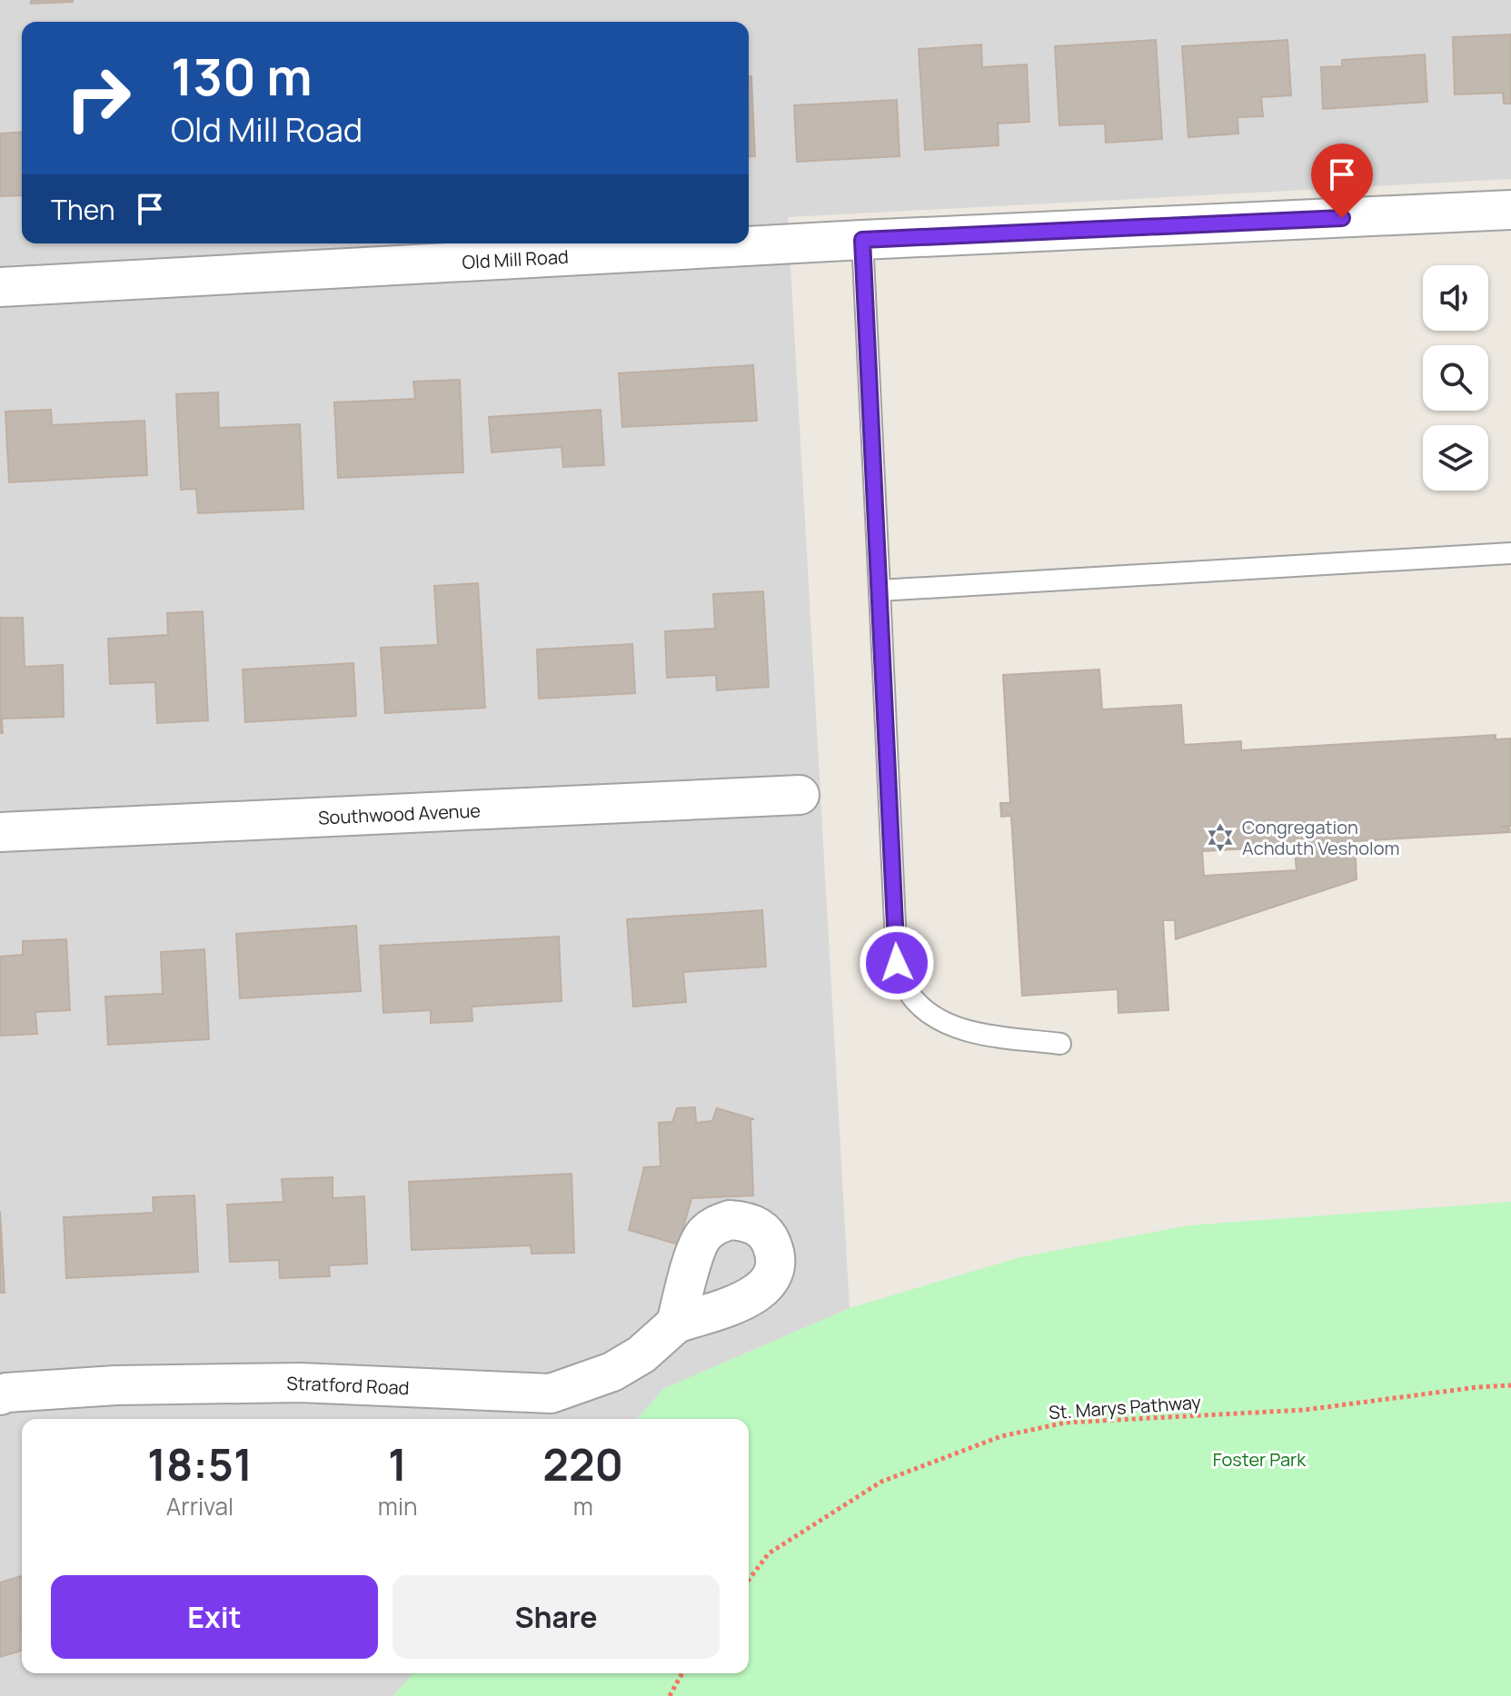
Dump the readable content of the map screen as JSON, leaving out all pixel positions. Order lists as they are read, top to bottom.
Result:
{
  "streets": {
    "street": ["Old Mill Road", "Southwood Avenue", "Stratford Road"],
    "path": ["St. Marys Pathway"]
  },
  "parks": ["Foster Park"],
  "places": {
    "synagogue": ["Congregation Achduth Vesholom"]
  },
  "page": {
    "turn": ["130 m", "Old Mill Road"],
    "then": "Then",
    "eta": [
      "18:51",
      "Arrival",
      "1",
      "min",
      "220",
      "m"
    ],
    "buttons": ["Exit", "Share"]
  }
}
